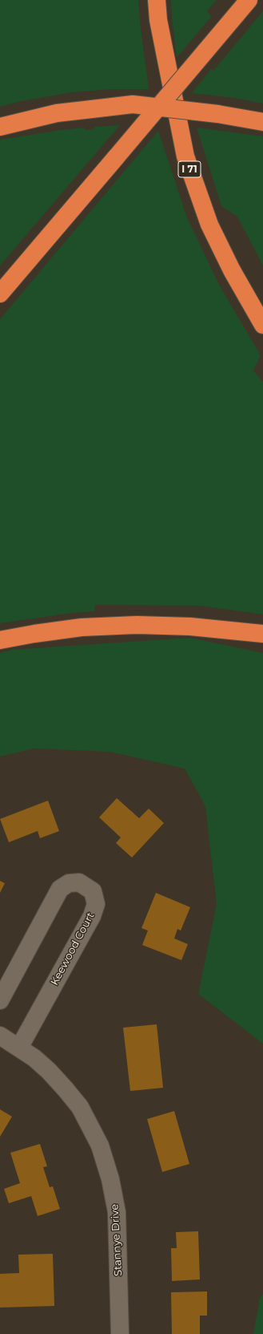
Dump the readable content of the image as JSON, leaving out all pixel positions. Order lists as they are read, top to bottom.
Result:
{
  "streets": {
    "highway": ["I 71"],
    "street": ["Keewood Court", "Stannye Drive"]
  },
  "crossings": [
    ["Keewood Court", "Stannye Drive"]
  ]
}
